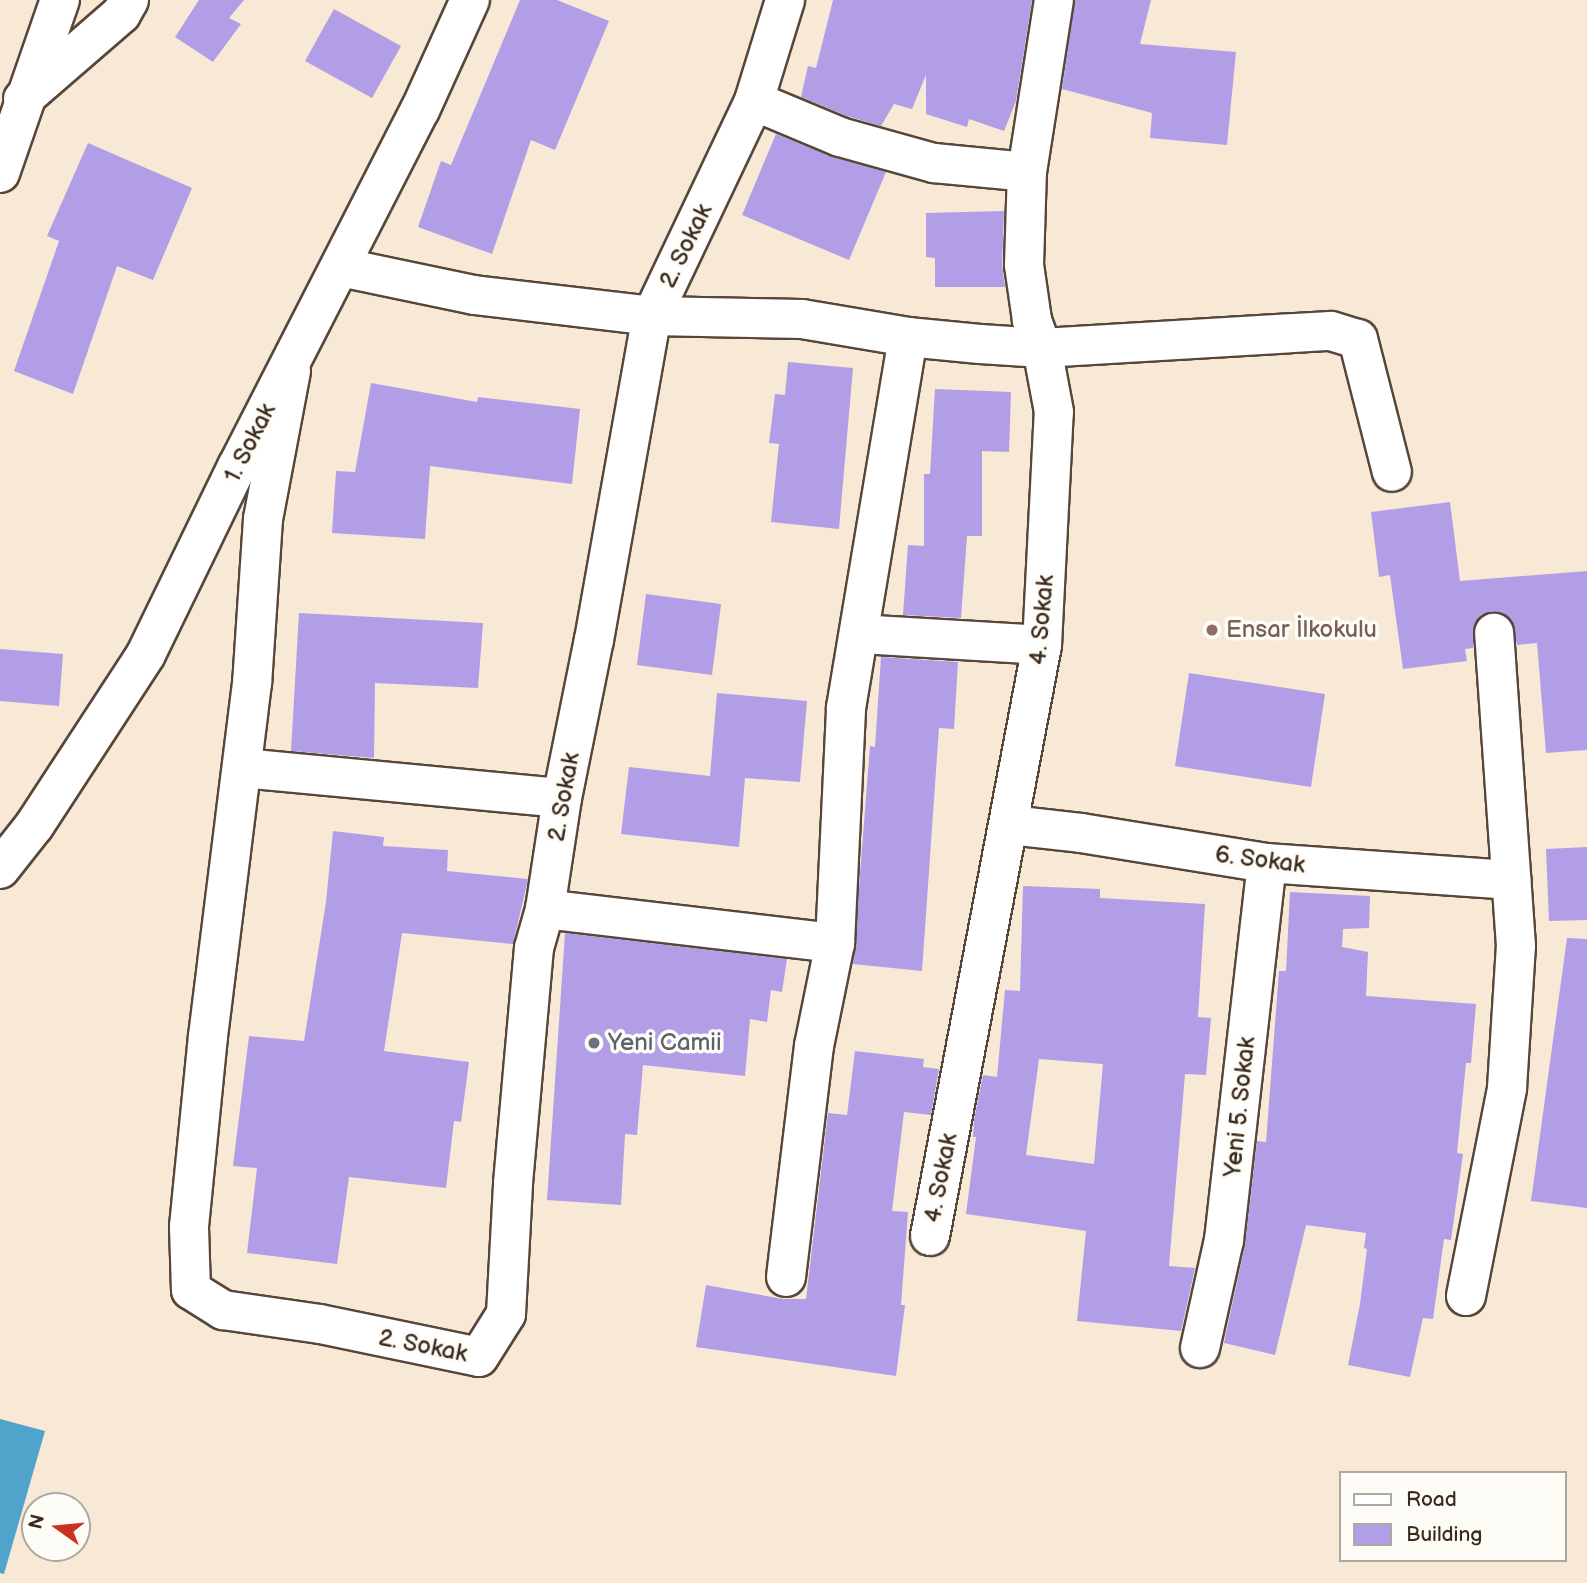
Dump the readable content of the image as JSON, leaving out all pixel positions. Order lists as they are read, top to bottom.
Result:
{
  "streets": {
    "street": [
      "2. Sokak",
      "1. Sokak",
      "4. Sokak",
      "6. Sokak",
      "Yeni 5. Sokak"
    ]
  },
  "crossings": [
    ["4. Sokak", "6. Sokak"],
    ["6. Sokak", "Yeni 5. Sokak"]
  ],
  "places": ["Ensar İlkokulu", "Yeni Camii"],
  "legend": ["Road", "Building"],
  "north": "left"
}
